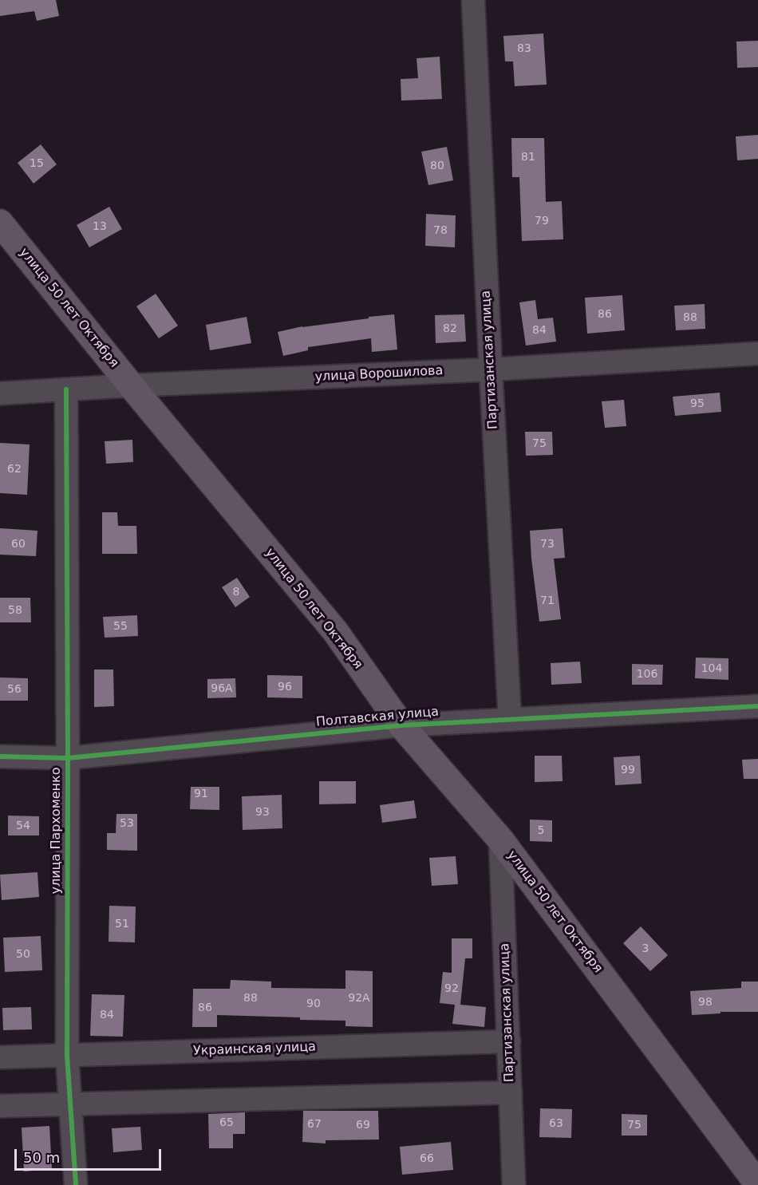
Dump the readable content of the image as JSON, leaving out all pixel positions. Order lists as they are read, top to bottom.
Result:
{
  "streets": {
    "main road": ["улица 50 лет Октября"],
    "street": [
      "Партизанская улица",
      "улица Ворошилова",
      "Полтавская улица",
      "улица Пархоменко",
      "Украинская улица"
    ]
  },
  "crossings": [
    ["улица 50 лет Октября", "Партизанская улица"],
    ["улица 50 лет Октября", "улица Ворошилова"],
    ["улица 50 лет Октября", "Полтавская улица"],
    ["Партизанская улица", "улица Ворошилова"],
    ["Партизанская улица", "Полтавская улица"],
    ["Партизанская улица", "Украинская улица"],
    ["улица Ворошилова", "улица Пархоменко"],
    ["Полтавская улица", "улица Пархоменко"],
    ["улица Пархоменко", "Украинская улица"]
  ],
  "house_numbers": [
    "83",
    "81",
    "15",
    "80",
    "79",
    "13",
    "78",
    "86",
    "88",
    "82",
    "84",
    "95",
    "75",
    "62",
    "60",
    "73",
    "8",
    "71",
    "58",
    "55",
    "104",
    "106",
    "96",
    "96А",
    "56",
    "99",
    "91",
    "93",
    "53",
    "54",
    "5",
    "51",
    "3",
    "50",
    "92",
    "88",
    "92А",
    "98",
    "90",
    "86",
    "84",
    "65",
    "63",
    "67",
    "69",
    "75",
    "66"
  ],
  "scale_bar": "50 m"
}
